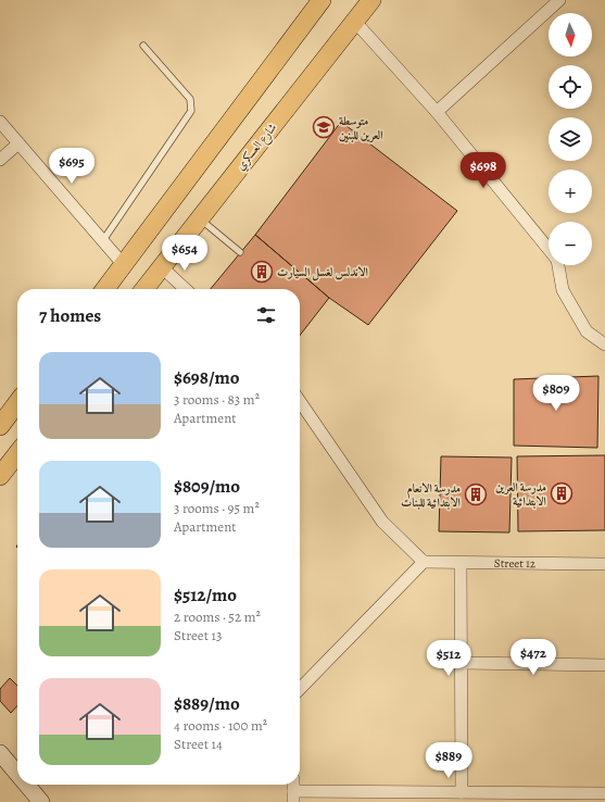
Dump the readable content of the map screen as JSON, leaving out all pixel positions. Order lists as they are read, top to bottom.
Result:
{
  "streets": {
    "main road": ["شارع العسكري"],
    "street": ["Street 12"]
  },
  "places": {
    "school or university": ["متوسطة العرين للبنين"],
    "building": ["الاندلس لغسل السيارت", "مدرسة العرين الابتدائية", "مدرسة الانعام الابتدائية للبنات"]
  },
  "north": "bottom",
  "page": {
    "map_buttons": ["+", "−"],
    "price": [
      "$695",
      "$698",
      "$654",
      "$809",
      "$472",
      "$512",
      "$889"
    ],
    "heading": "7 homes",
    "list": [
      {
        "name": "$698/mo",
        "note": "3 rooms · 83 m² · Apartment"
      },
      {
        "name": "$809/mo",
        "note": "3 rooms · 95 m² · Apartment"
      },
      {
        "name": "$512/mo",
        "note": "2 rooms · 52 m² · Street 13"
      },
      {
        "name": "$889/mo",
        "note": "4 rooms · 100 m² · Street 14"
      }
    ]
  }
}
